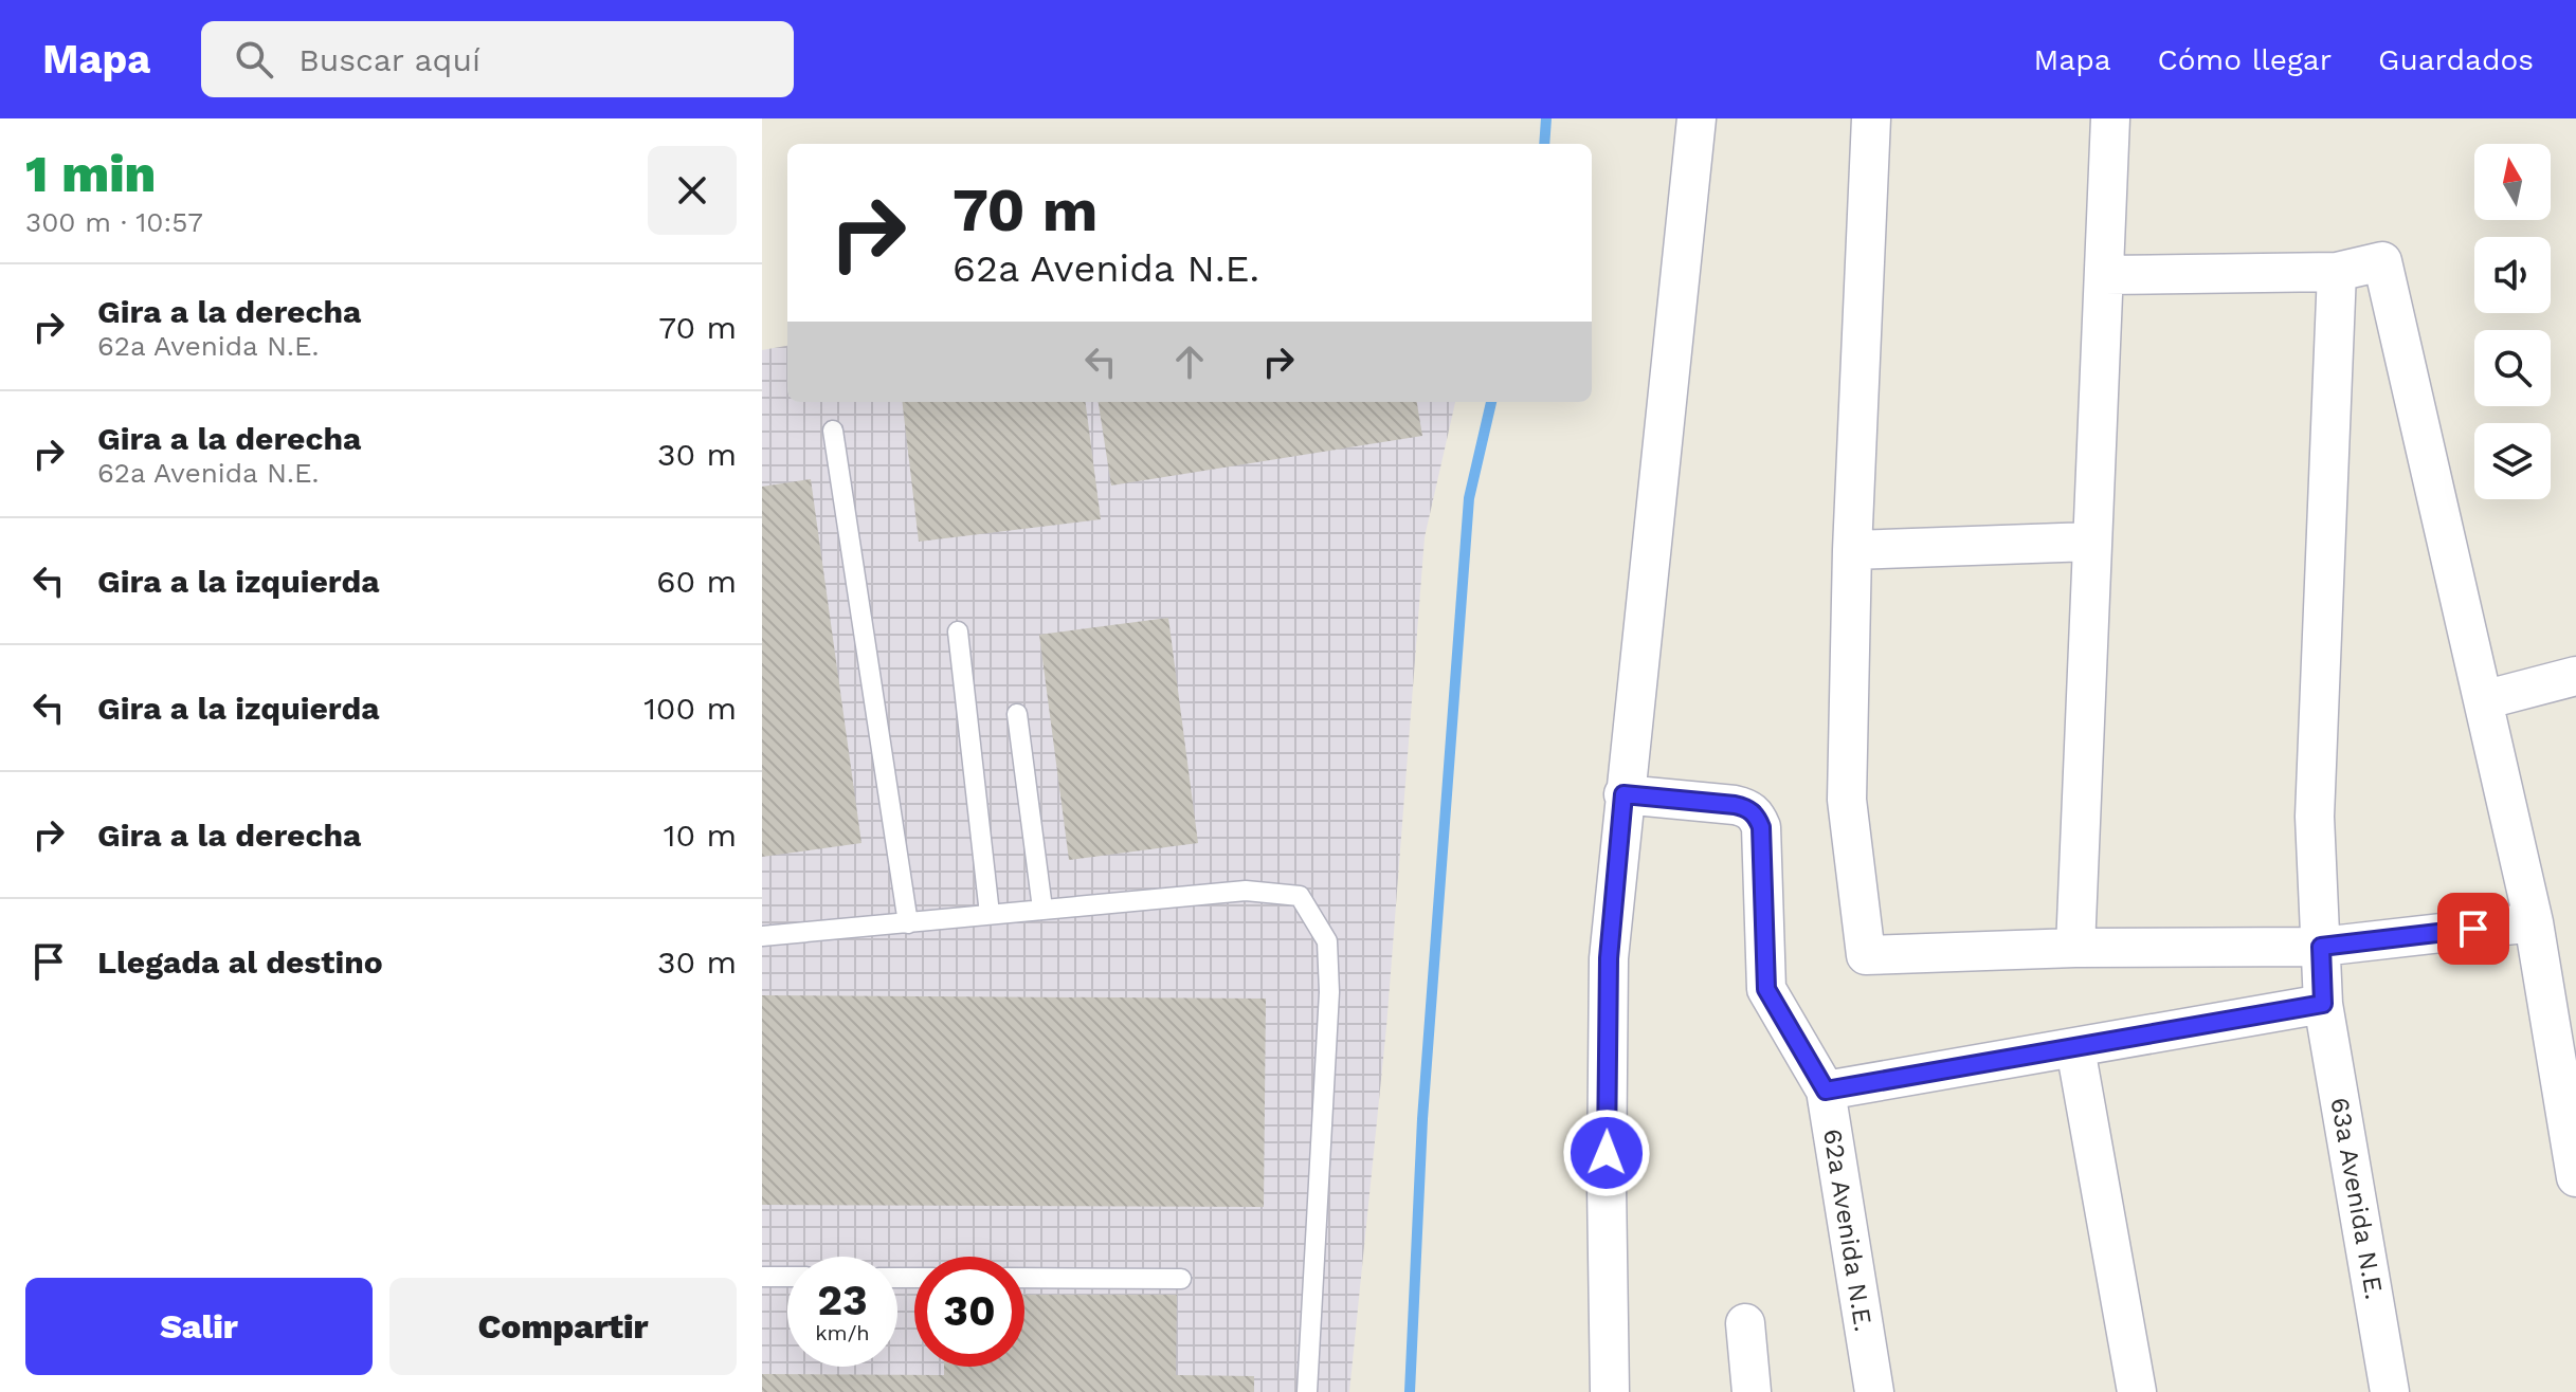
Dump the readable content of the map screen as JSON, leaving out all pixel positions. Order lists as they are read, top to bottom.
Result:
{
  "streets": {
    "street": ["63a Avenida N.E.", "62a Avenida N.E."]
  },
  "north": "top",
  "page": {
    "header": "Mapa",
    "search": "Buscar aquí",
    "nav": ["Mapa", "Cómo llegar", "Guardados"],
    "heading": ["1 min", "300 m · 10:57"],
    "turn": ["70 m", "62a Avenida N.E."],
    "list": [
      {
        "name": "Gira a la derecha",
        "note": "62a Avenida N.E.",
        "value": "70 m"
      },
      {
        "name": "Gira a la derecha",
        "note": "62a Avenida N.E.",
        "value": "30 m"
      },
      {
        "name": "Gira a la izquierda",
        "value": "60 m"
      },
      {
        "name": "Gira a la izquierda",
        "value": "100 m"
      },
      {
        "name": "Gira a la derecha",
        "value": "10 m"
      },
      {
        "name": "Llegada al destino",
        "value": "30 m"
      }
    ],
    "speed": "23 km/h",
    "limit": "30",
    "buttons": ["Salir", "Compartir"]
  }
}
